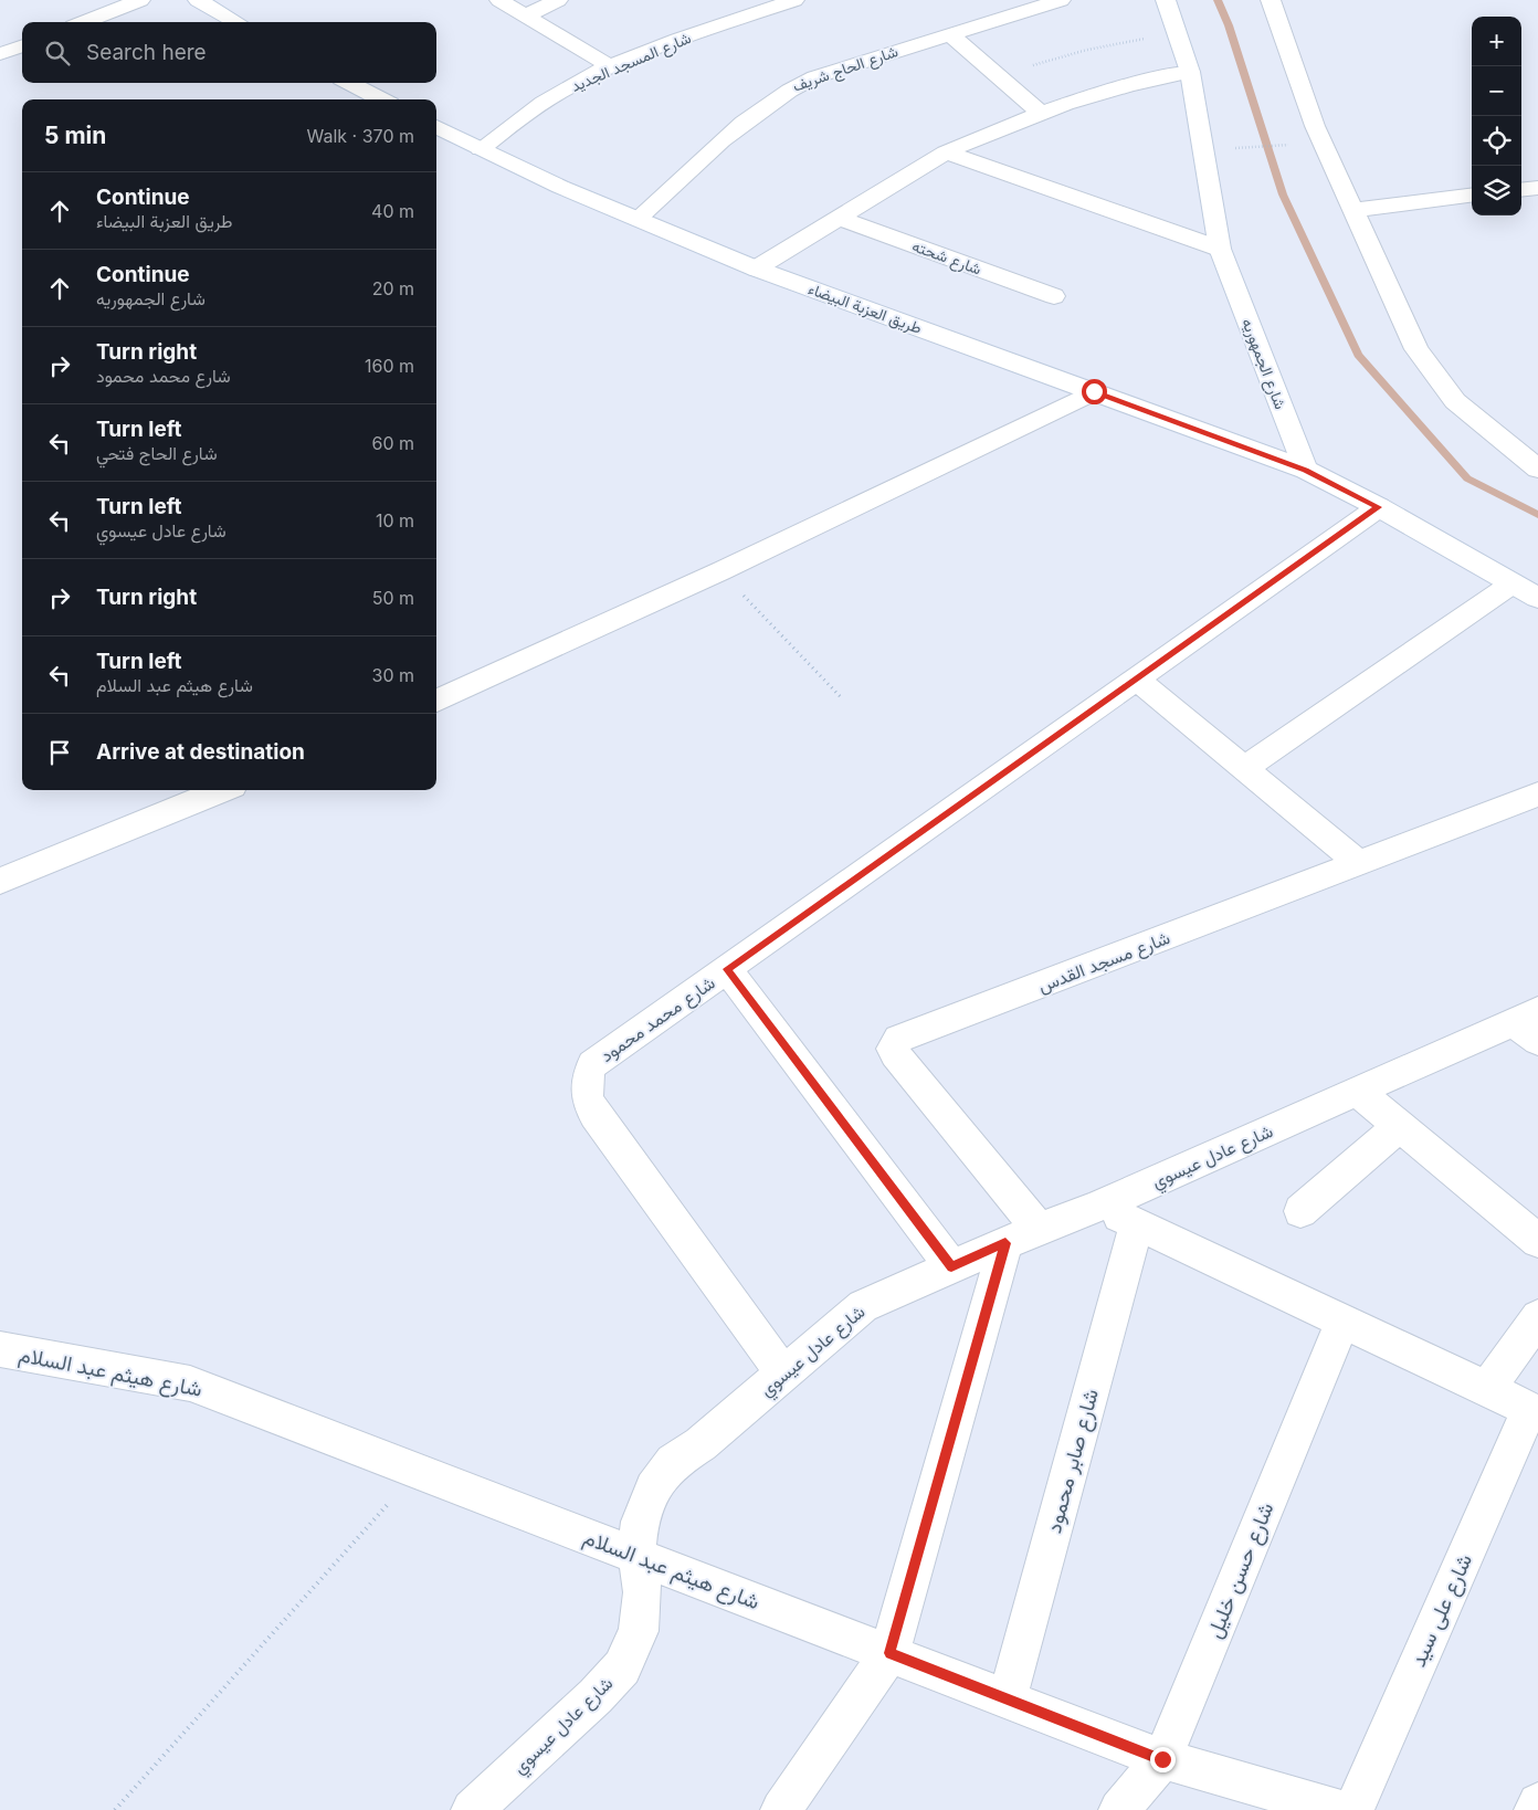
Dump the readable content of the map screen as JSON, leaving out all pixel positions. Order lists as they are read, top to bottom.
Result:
{
  "streets": {
    "street": [
      "شارع المسجد الجديد",
      "شارع الحاج شريف",
      "شارع شحته",
      "طريق العزبة البيضاء",
      "شارع الجمهوريه",
      "شارع مسجد القدس",
      "شارع محمد محمود",
      "شارع عادل عيسوي",
      "شارع هيثم عبد السلام",
      "شارع صابر محمود",
      "شارع حسن خليل",
      "شارع على سيد"
    ]
  },
  "crossings": [
    ["شارع المسجد الجديد", "طريق العزبة البيضاء"],
    ["شارع الحاج شريف", "طريق العزبة البيضاء"],
    ["طريق العزبة البيضاء", "شارع الجمهوريه"],
    ["شارع مسجد القدس", "شارع عادل عيسوي"],
    ["شارع محمد محمود", "شارع عادل عيسوي"],
    ["شارع عادل عيسوي", "شارع هيثم عبد السلام"],
    ["شارع هيثم عبد السلام", "شارع صابر محمود"],
    ["شارع هيثم عبد السلام", "شارع حسن خليل"]
  ],
  "page": {
    "map_buttons": ["+", "−"],
    "search": "Search here",
    "heading": ["5 min", "Walk · 370 m"],
    "list": [
      ["Continue", "طريق العزبة البيضاء", "40 m"],
      ["Continue", "شارع الجمهوريه", "20 m"],
      ["Turn right", "شارع محمد محمود", "160 m"],
      ["Turn left", "شارع الحاج فتحي", "60 m"],
      ["Turn left", "شارع عادل عيسوي", "10 m"],
      ["Turn right", "50 m"],
      ["Turn left", "شارع هيثم عبد السلام", "30 m"],
      "Arrive at destination"
    ]
  }
}
